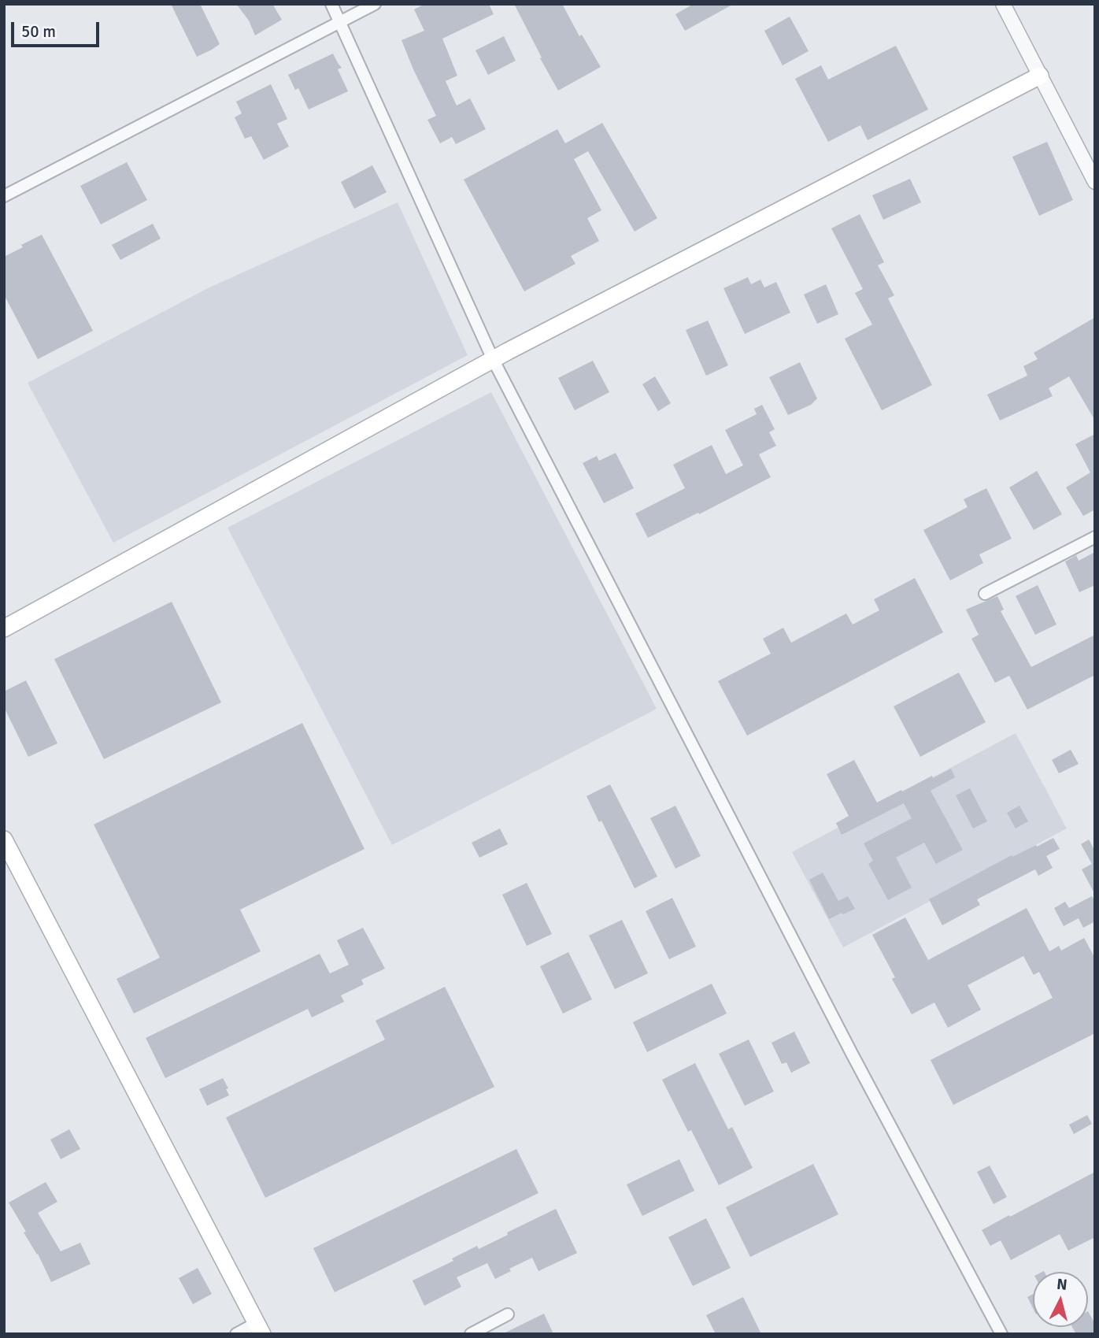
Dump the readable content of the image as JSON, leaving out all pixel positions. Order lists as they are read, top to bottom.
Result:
{
  "scale_bar": "50 m",
  "north": "top"
}
